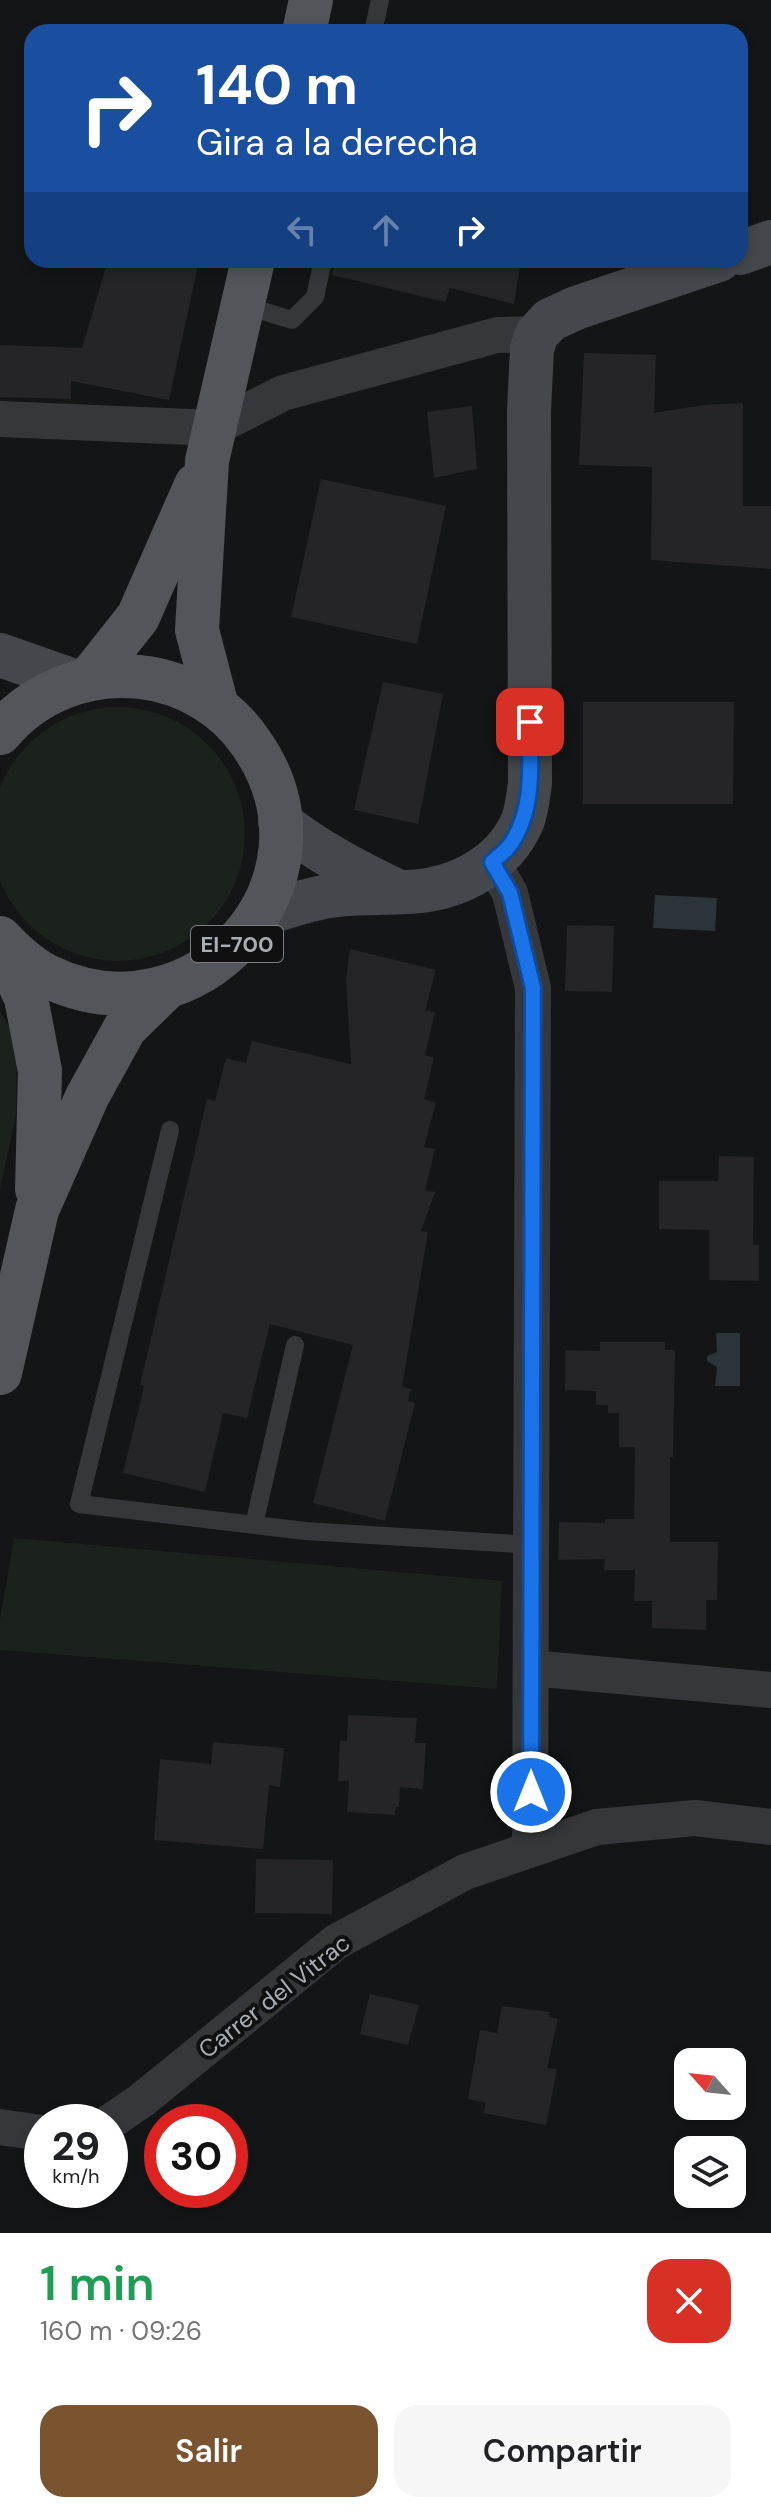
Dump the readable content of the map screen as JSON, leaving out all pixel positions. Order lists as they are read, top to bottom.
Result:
{
  "streets": {
    "main road": ["EI-700"],
    "street": ["Carrer del Vitrac"]
  },
  "north": "top left",
  "page": {
    "turn": ["140 m", "Gira a la derecha"],
    "speed": "29 km/h",
    "limit": "30",
    "heading": ["1 min", "160 m · 09:26"],
    "buttons": ["Salir", "Compartir"]
  }
}
